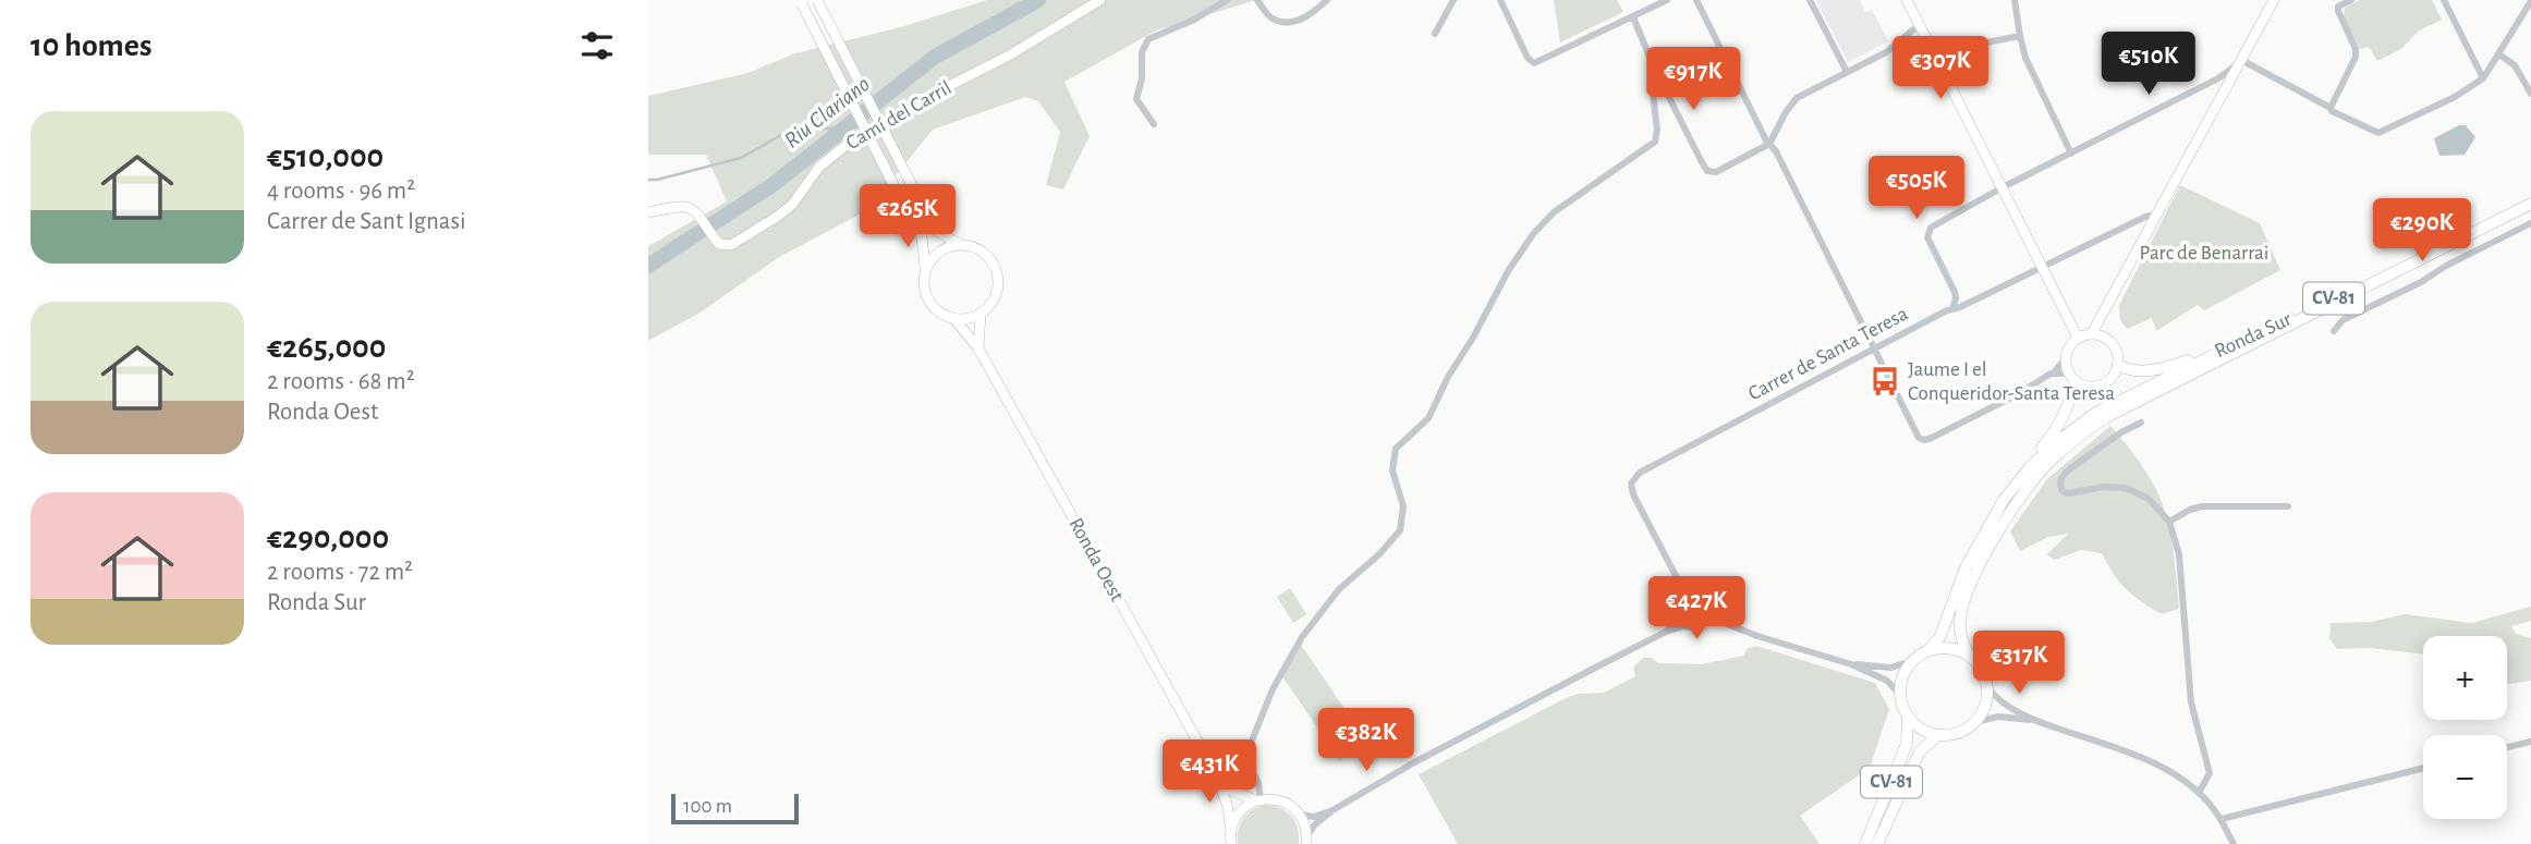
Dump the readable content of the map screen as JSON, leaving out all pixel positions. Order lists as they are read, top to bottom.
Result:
{
  "streets": {
    "main road": [
      "Camí del Carril",
      "CV-81",
      "Ronda Sur",
      "Ronda Oest"
    ],
    "street": ["Carrer de Santa Teresa"]
  },
  "crossings": [
    ["CV-81", "Ronda Sur"]
  ],
  "water": ["Riu Clariano"],
  "parks": ["Parc de Benarrai"],
  "places": {
    "bus stop": ["Jaume I el Conqueridor-Santa Teresa"]
  },
  "scale_bar": "100 m",
  "page": {
    "heading": "10 homes",
    "price": [
      "€510K",
      "€307K",
      "€917K",
      "€505K",
      "€265K",
      "€290K",
      "€427K",
      "€317K",
      "€382K",
      "€431K"
    ],
    "list": [
      {
        "name": "€510,000",
        "note": "4 rooms · 96 m² · Carrer de Sant Ignasi"
      },
      {
        "name": "€265,000",
        "note": "2 rooms · 68 m² · Ronda Oest"
      },
      {
        "name": "€290,000",
        "note": "2 rooms · 72 m² · Ronda Sur"
      }
    ],
    "map_buttons": ["+", "−"],
    "scale": "100 m"
  }
}
